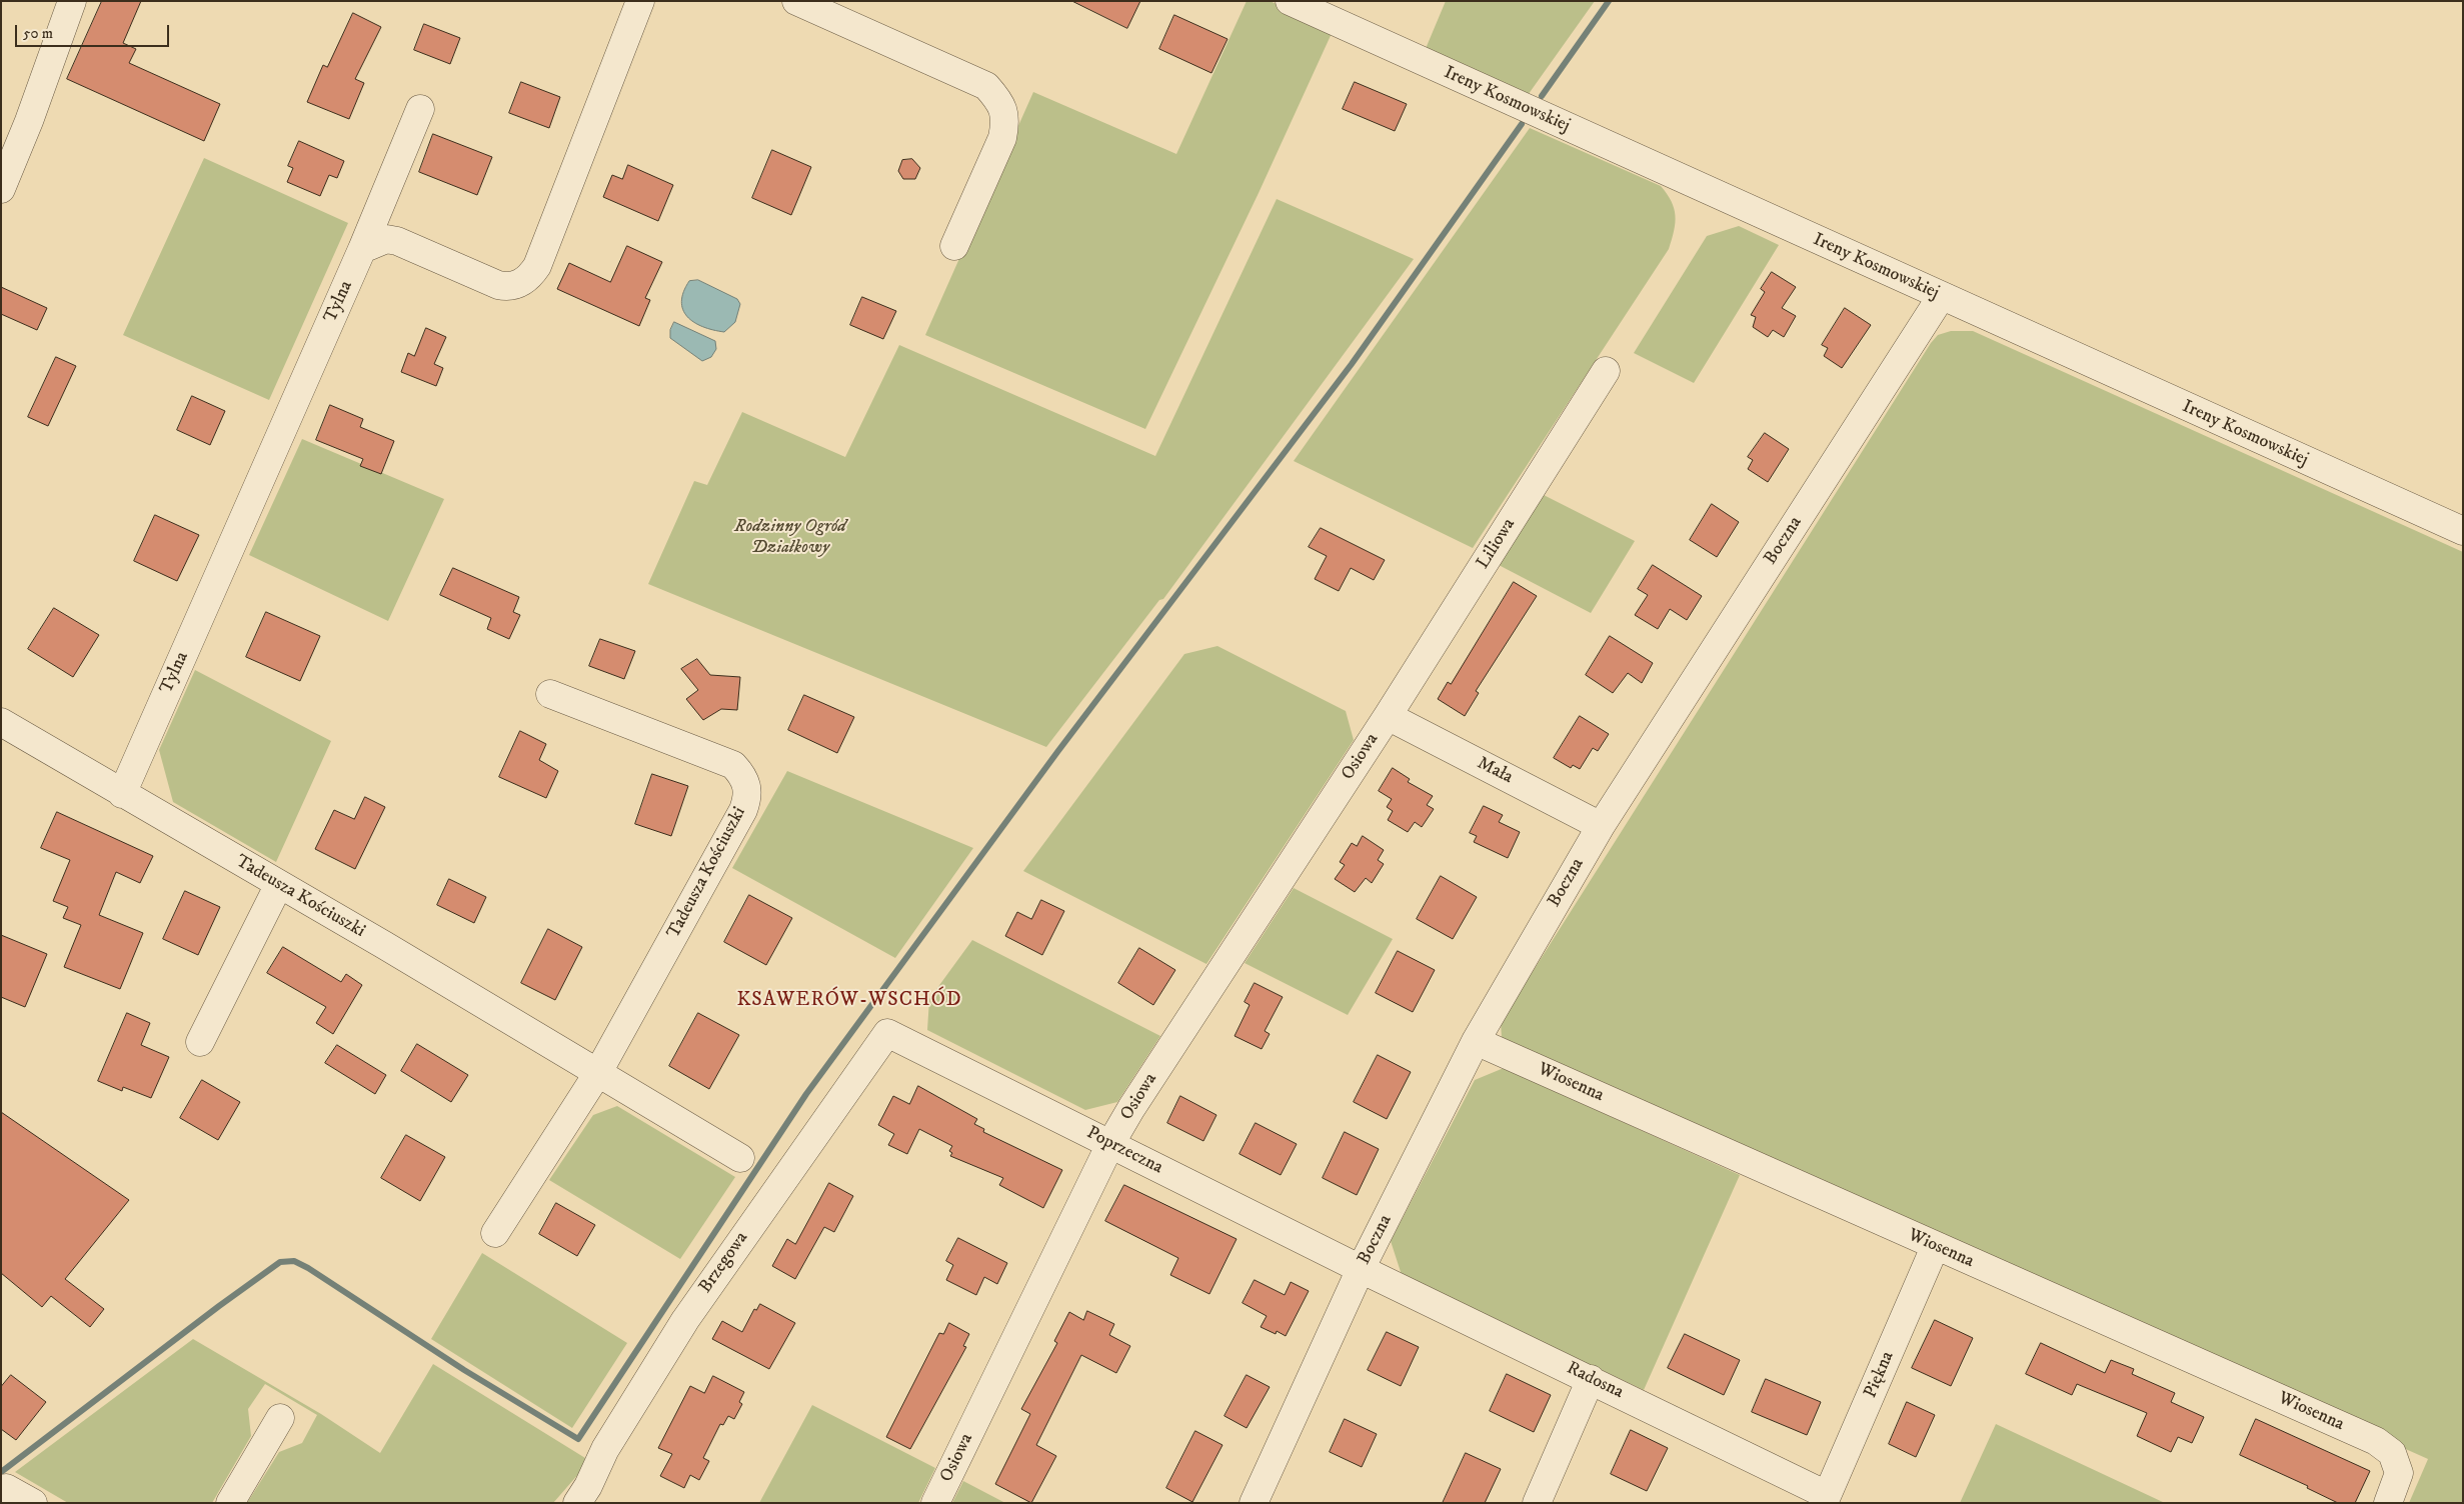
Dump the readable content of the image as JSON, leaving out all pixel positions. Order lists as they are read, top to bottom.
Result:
{
  "streets": {
    "street": [
      "Ireny Kosmowskiej",
      "Tylna",
      "Boczna",
      "Liliowa",
      "Osiowa",
      "Mała",
      "Tadeusza Kościuszki",
      "Wiosenna",
      "Poprzeczna",
      "Brzegowa",
      "Piękna",
      "Radosna"
    ]
  },
  "crossings": [
    ["Ireny Kosmowskiej", "Boczna"],
    ["Tylna", "Tadeusza Kościuszki"],
    ["Boczna", "Mała"],
    ["Boczna", "Wiosenna"],
    ["Boczna", "Poprzeczna"],
    ["Boczna", "Radosna"],
    ["Liliowa", "Osiowa"],
    ["Liliowa", "Mała"],
    ["Osiowa", "Mała"],
    ["Osiowa", "Poprzeczna"],
    ["Wiosenna", "Piękna"],
    ["Poprzeczna", "Brzegowa"],
    ["Poprzeczna", "Radosna"],
    ["Piękna", "Radosna"]
  ],
  "districts": ["KSAWERÓW-WSCHÓD"],
  "parks": ["Rodzinny Ogród Działkowy"],
  "scale_bar": "50 m"
}
